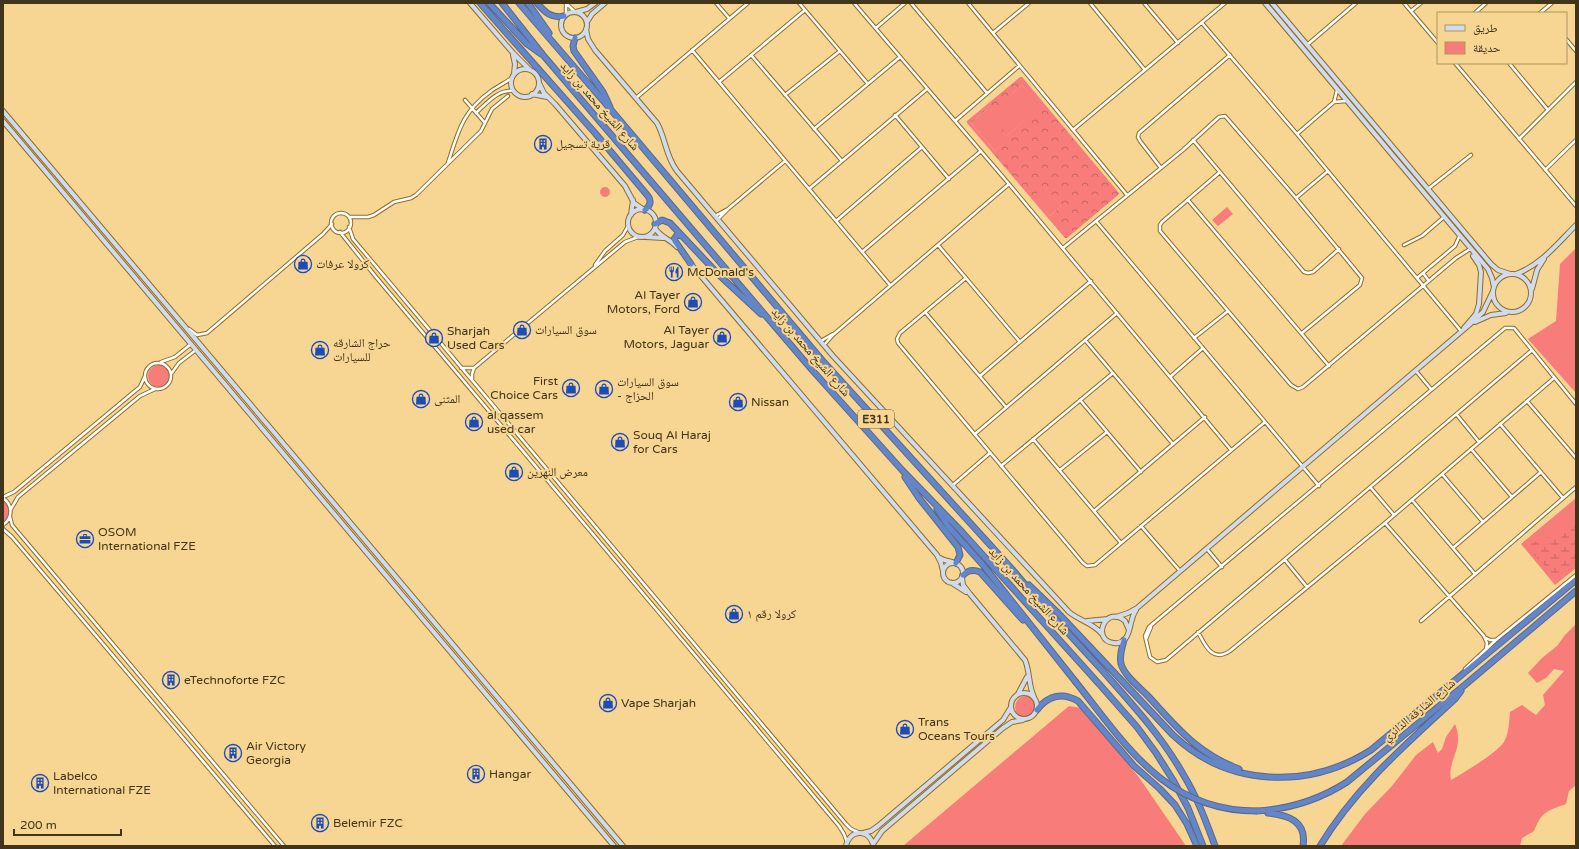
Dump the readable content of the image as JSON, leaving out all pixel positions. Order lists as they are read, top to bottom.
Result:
{
  "streets": {
    "highway": ["شارع الشيخ محمد بن زايد", "E311", "شارع الشارقة الدائري"]
  },
  "places": {
    "building": [
      "قرية تسجيل",
      "eTechnoforte FZC",
      "Air Victory Georgia",
      "Hangar",
      "Labelco International FZE",
      "Belemir FZC"
    ],
    "shop": [
      "كرولا عرفات",
      "Al Tayer Motors, Ford",
      "سوق السيارات",
      "Al Tayer Motors, Jaguar",
      "Sharjah Used Cars",
      "حراج الشارقه للسيارات",
      "First Choice Cars",
      "سوق السيارات - الحزاج",
      "المثنى",
      "Nissan",
      "al qassem used car",
      "Souq Al Haraj for Cars",
      "معرض النهرين",
      "كرولا رقم ١",
      "Vape Sharjah",
      "Trans Oceans Tours"
    ],
    "restaurant": ["McDonald's"],
    "office": ["OSOM International FZE"]
  },
  "legend": ["طريق", "حديقة"],
  "scale_bar": "200 m"
}
